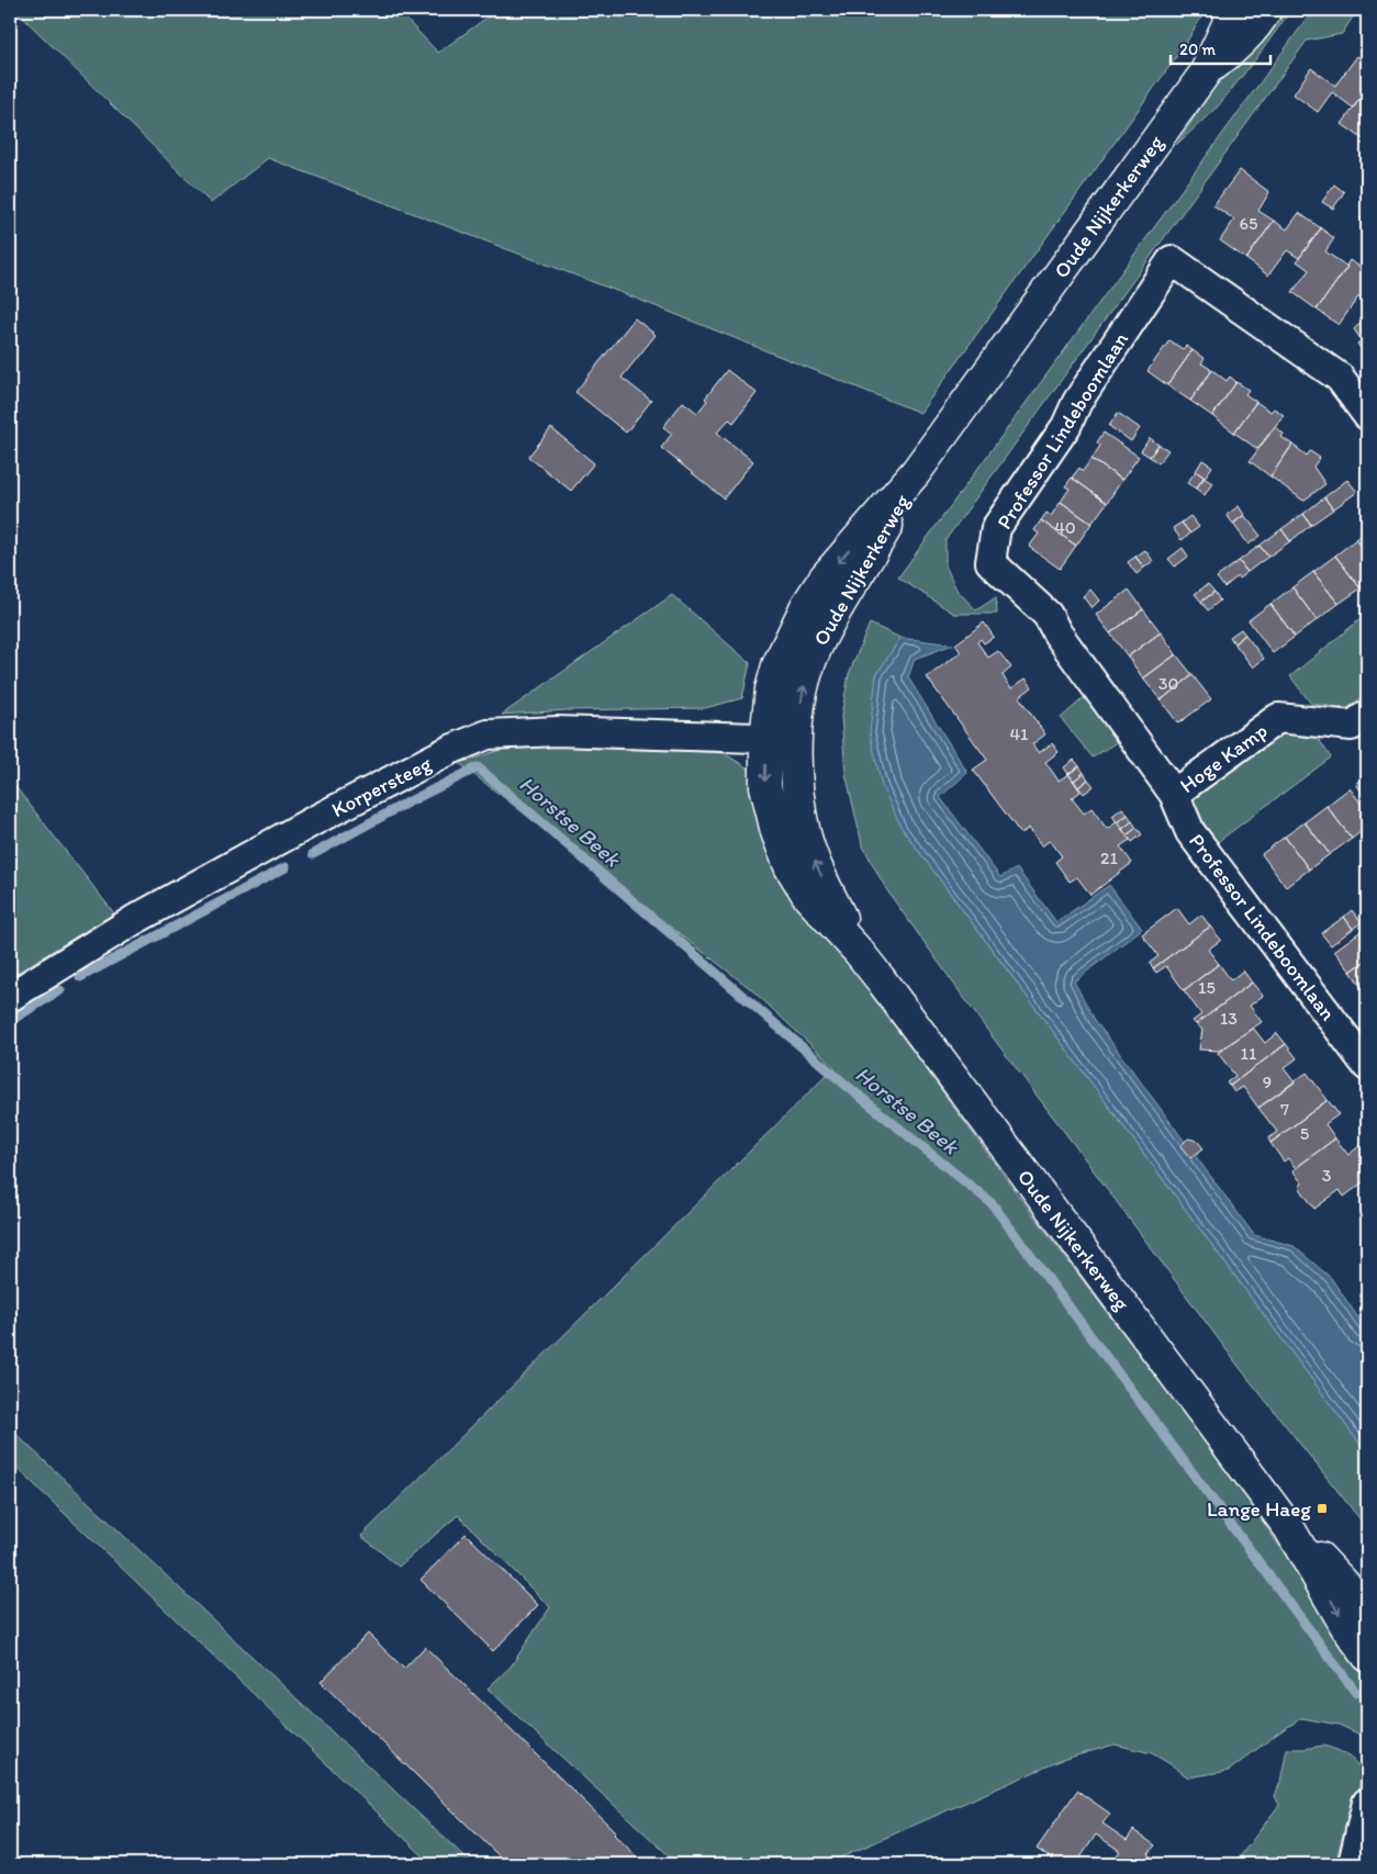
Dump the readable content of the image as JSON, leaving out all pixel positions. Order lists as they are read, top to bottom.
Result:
{
  "streets": {
    "street": [
      "Oude Nijkerkerweg",
      "Professor Lindeboomlaan",
      "Hoge Kamp",
      "Korpersteeg"
    ]
  },
  "crossings": [
    ["Oude Nijkerkerweg", "Korpersteeg"],
    ["Professor Lindeboomlaan", "Hoge Kamp"]
  ],
  "water": ["Horstse Beek"],
  "places": {
    "transit": ["Lange Haeg"]
  },
  "house_numbers": [
    "65",
    "40",
    "30",
    "41",
    "21",
    "15",
    "13",
    "11",
    "9",
    "7",
    "5",
    "3"
  ],
  "scale_bar": "20 m"
}
